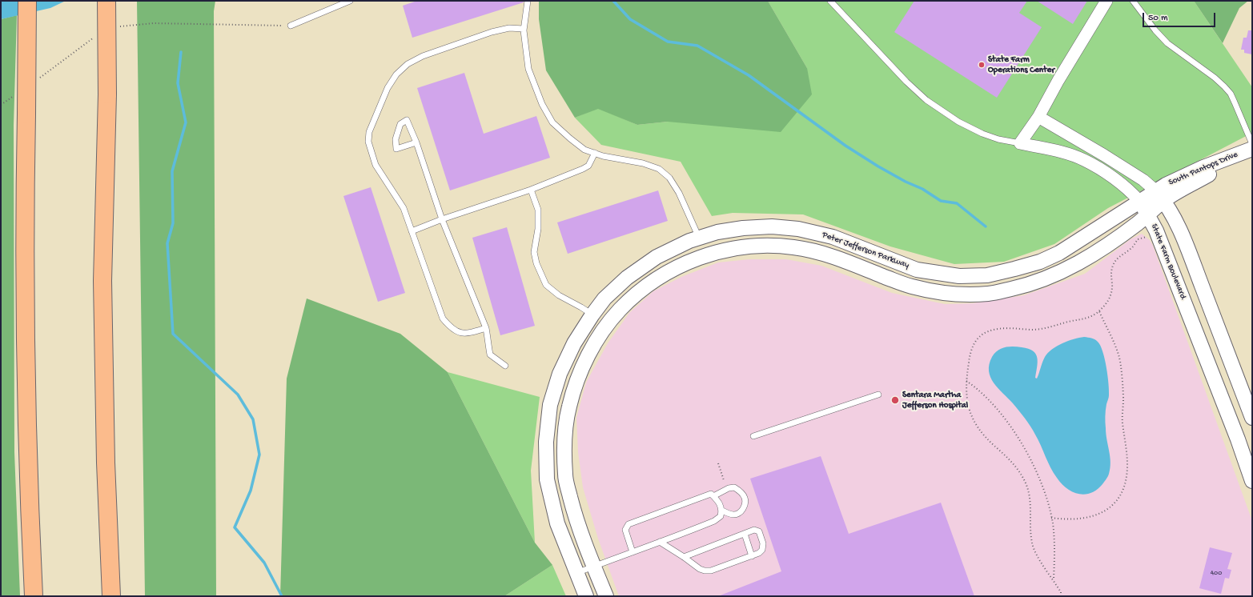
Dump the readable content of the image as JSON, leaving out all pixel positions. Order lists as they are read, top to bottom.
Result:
{
  "streets": {
    "street": ["South Pantops Drive", "Peter Jefferson Parkway", "State Farm Boulevard"]
  },
  "crossings": [
    ["South Pantops Drive", "Peter Jefferson Parkway"],
    ["Peter Jefferson Parkway", "State Farm Boulevard"]
  ],
  "places": ["State Farm Operations Center", "Sentara Martha Jefferson Hospital"],
  "house_numbers": ["400"],
  "scale_bar": "50 m"
}
